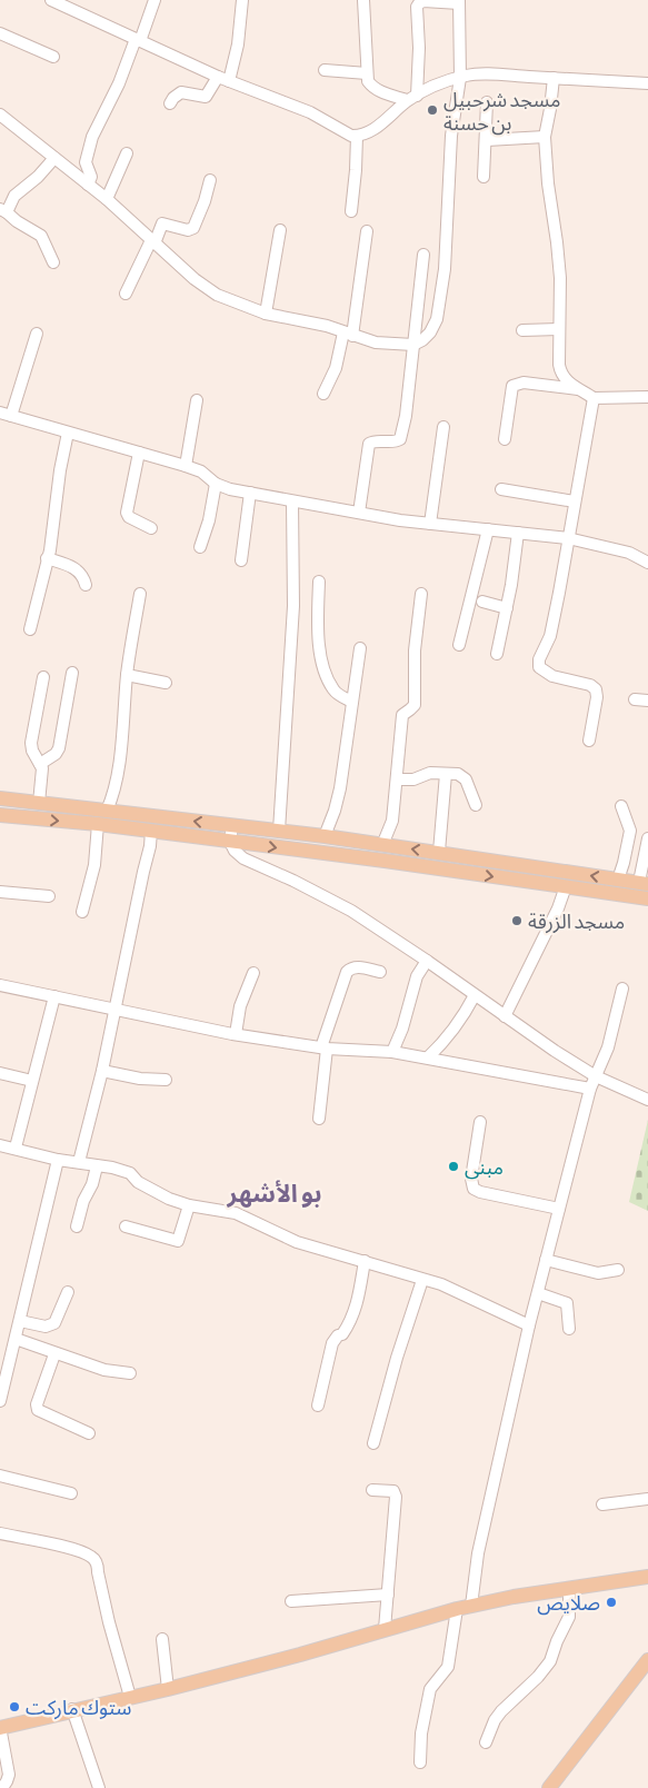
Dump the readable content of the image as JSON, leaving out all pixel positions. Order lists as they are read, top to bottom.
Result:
{
  "districts": ["بو الأشهر"],
  "places": [
    "مسجد شرحبيل بن حسنة",
    "مسجد الزرقة",
    "مبنى",
    "صلايص",
    "ستوك ماركت"
  ]
}
